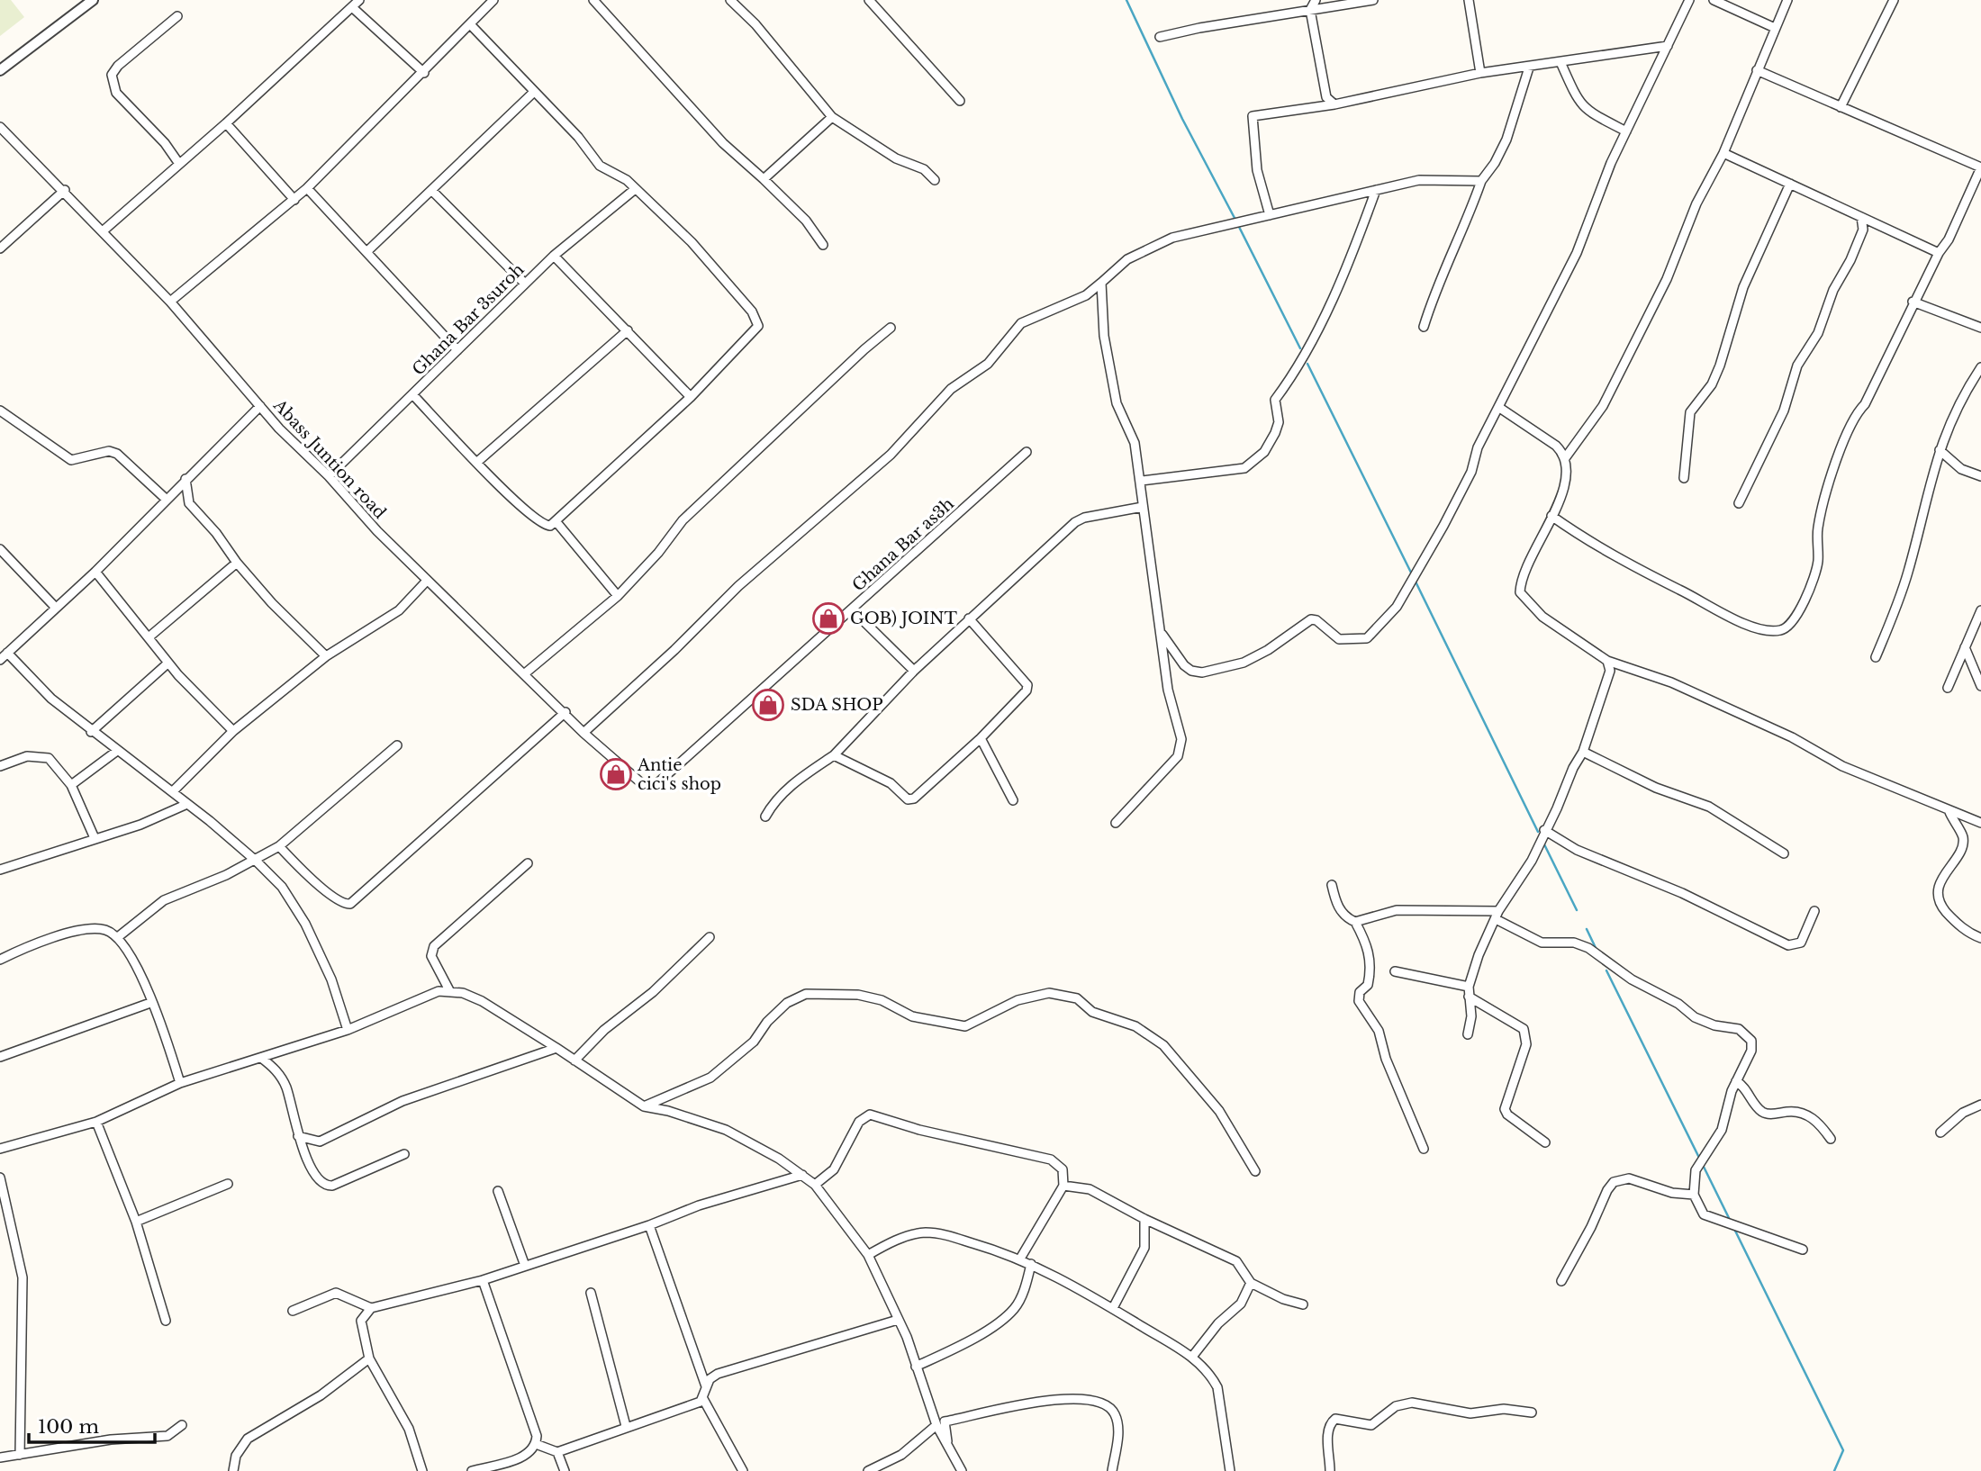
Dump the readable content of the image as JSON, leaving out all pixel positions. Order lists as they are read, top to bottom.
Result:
{
  "streets": {
    "street": ["Ghana Bar 3suroh", "Abass Juntion road", "Ghana Bar as3h"]
  },
  "crossings": [
    ["Ghana Bar 3suroh", "Abass Juntion road"],
    ["Abass Juntion road", "Ghana Bar as3h"]
  ],
  "places": {
    "shop": ["GOB) JOINT", "SDA SHOP", "Antie cici's shop"]
  },
  "scale_bar": "100 m"
}
